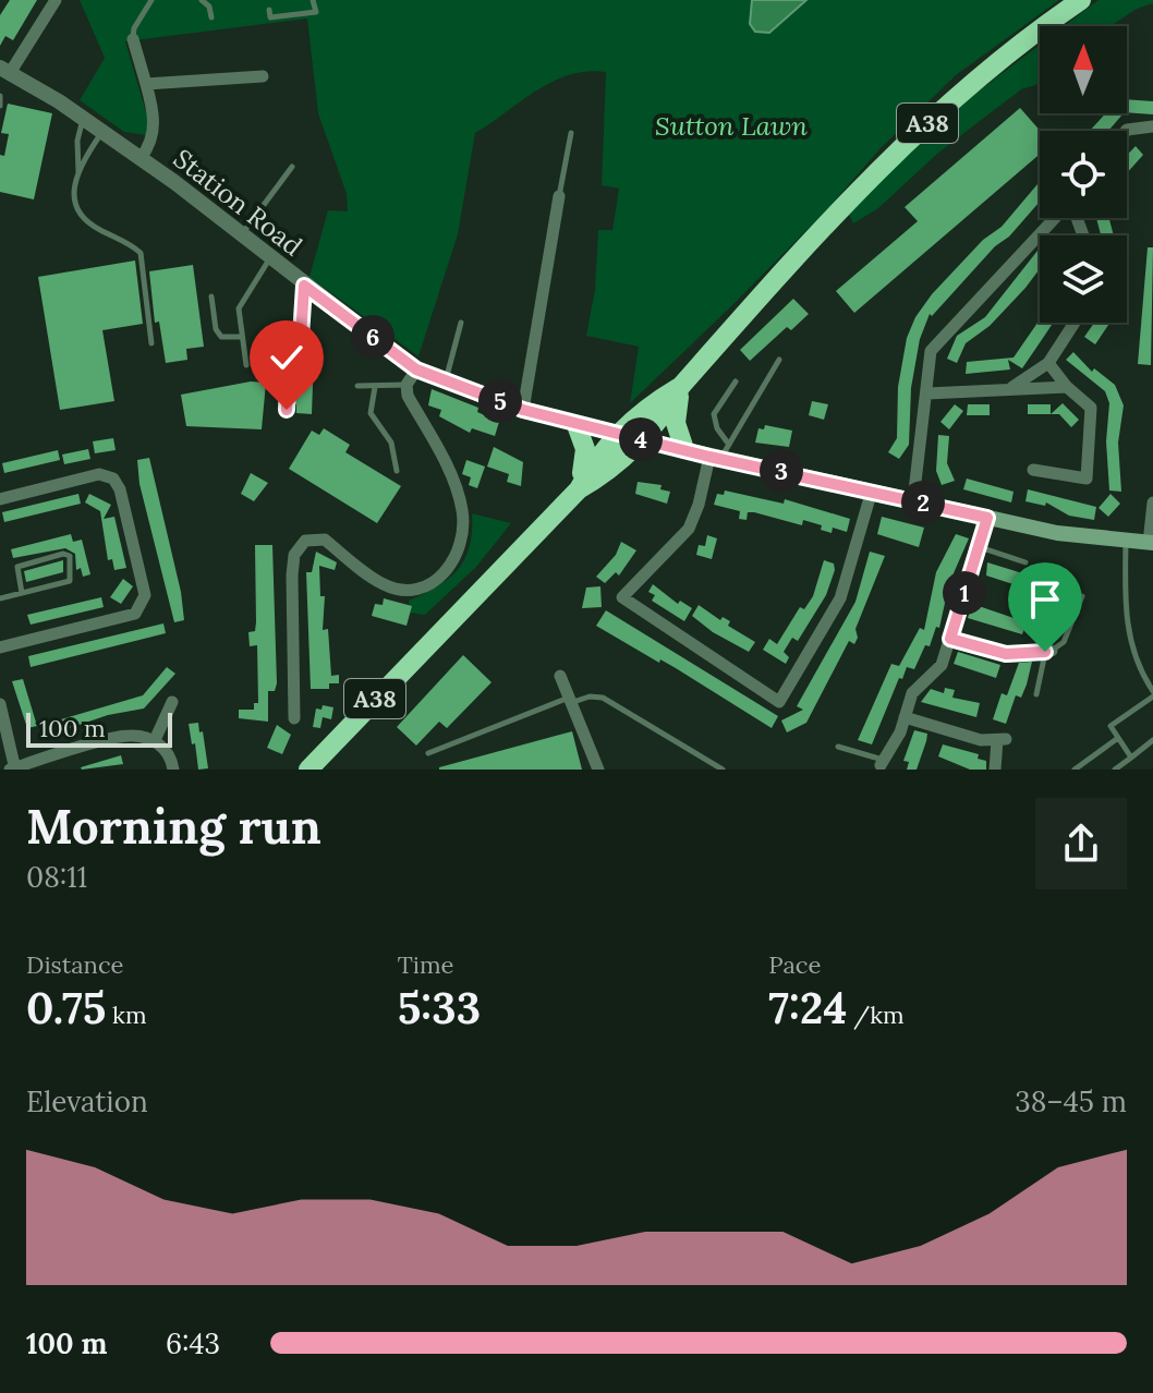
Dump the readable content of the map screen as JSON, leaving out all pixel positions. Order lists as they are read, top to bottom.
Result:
{
  "streets": {
    "highway": ["A38"],
    "main road": ["Station Road"]
  },
  "crossings": [
    ["A38", "Station Road"]
  ],
  "parks": ["Sutton Lawn"],
  "scale_bar": "100 m",
  "north": "top",
  "page": {
    "pins": [
      "6",
      "5",
      "4",
      "3",
      "2",
      "1"
    ],
    "scale": "100 m",
    "heading": ["Morning run", "08:11"],
    "stats": [
      ["Distance", "0.75 km"],
      ["Time", "5:33"],
      ["Pace", "7:24 /km"]
    ],
    "chart": ["Elevation", "38–45 m"],
    "list": [
      {
        "name": "100 m",
        "note": "6:43"
      }
    ]
  }
}
